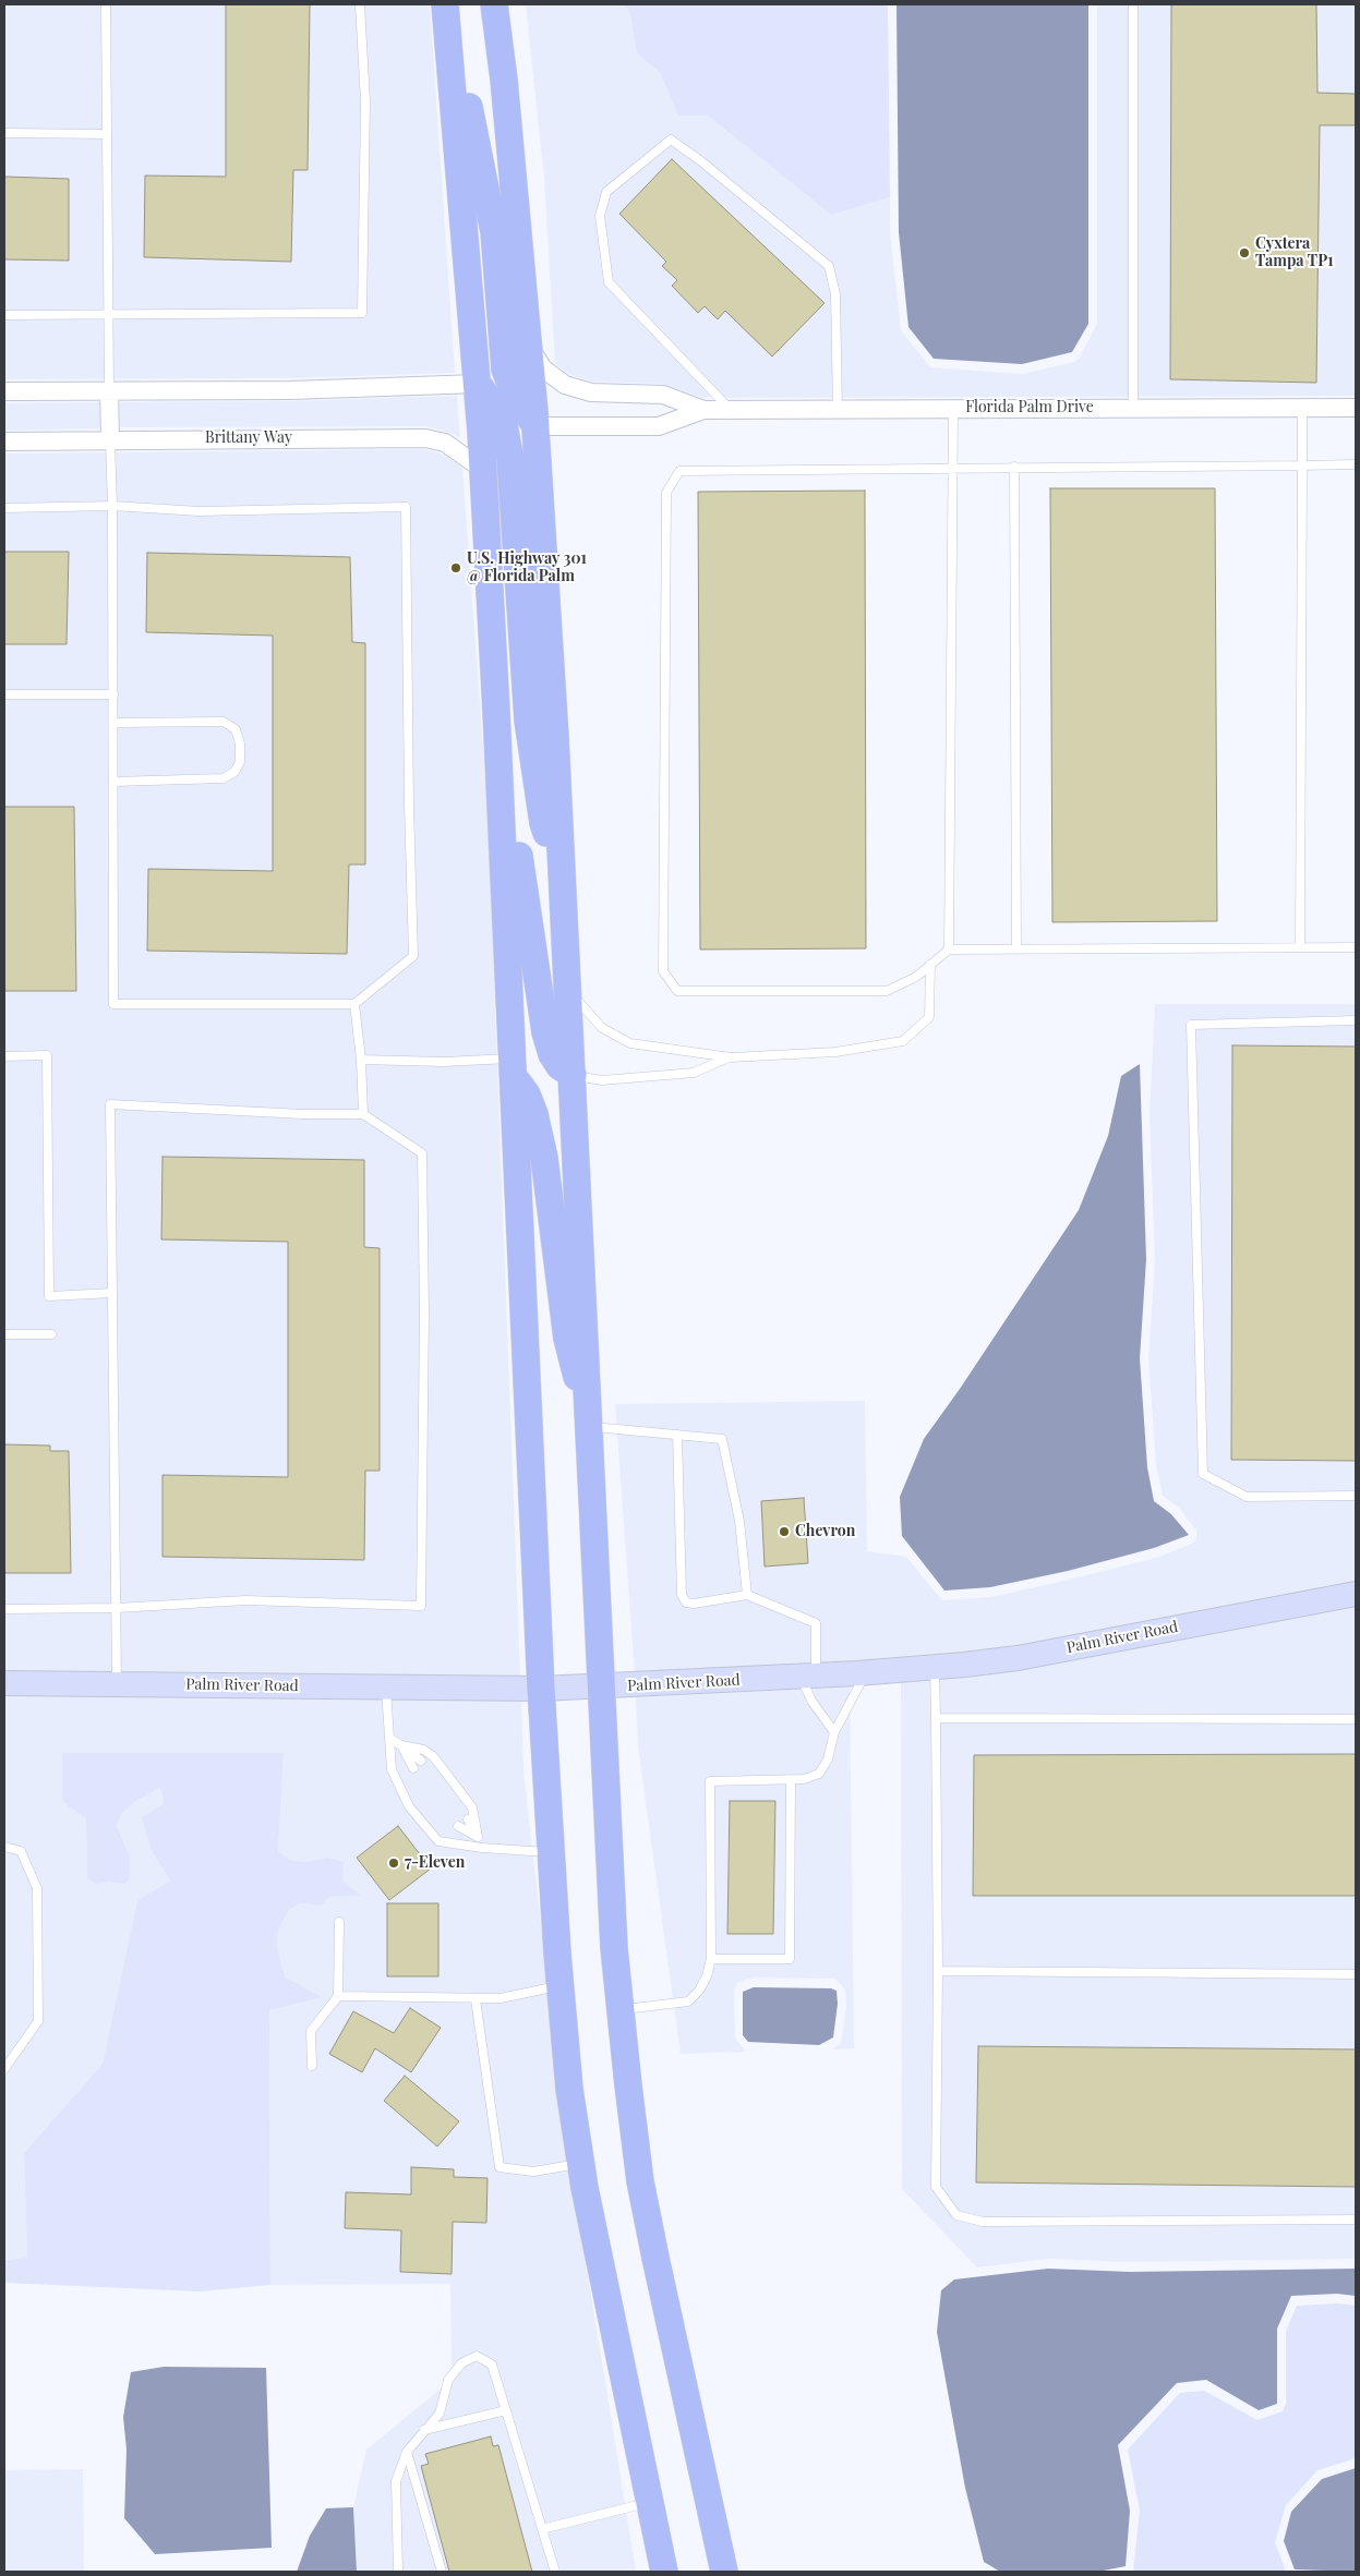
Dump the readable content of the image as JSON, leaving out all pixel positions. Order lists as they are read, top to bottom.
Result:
{
  "streets": {
    "street": ["Florida Palm Drive", "Brittany Way", "Palm River Road"]
  },
  "places": [
    "Cyxtera Tampa TP1",
    "U.S. Highway 301 @ Florida Palm",
    "Chevron",
    "7-Eleven"
  ]
}
